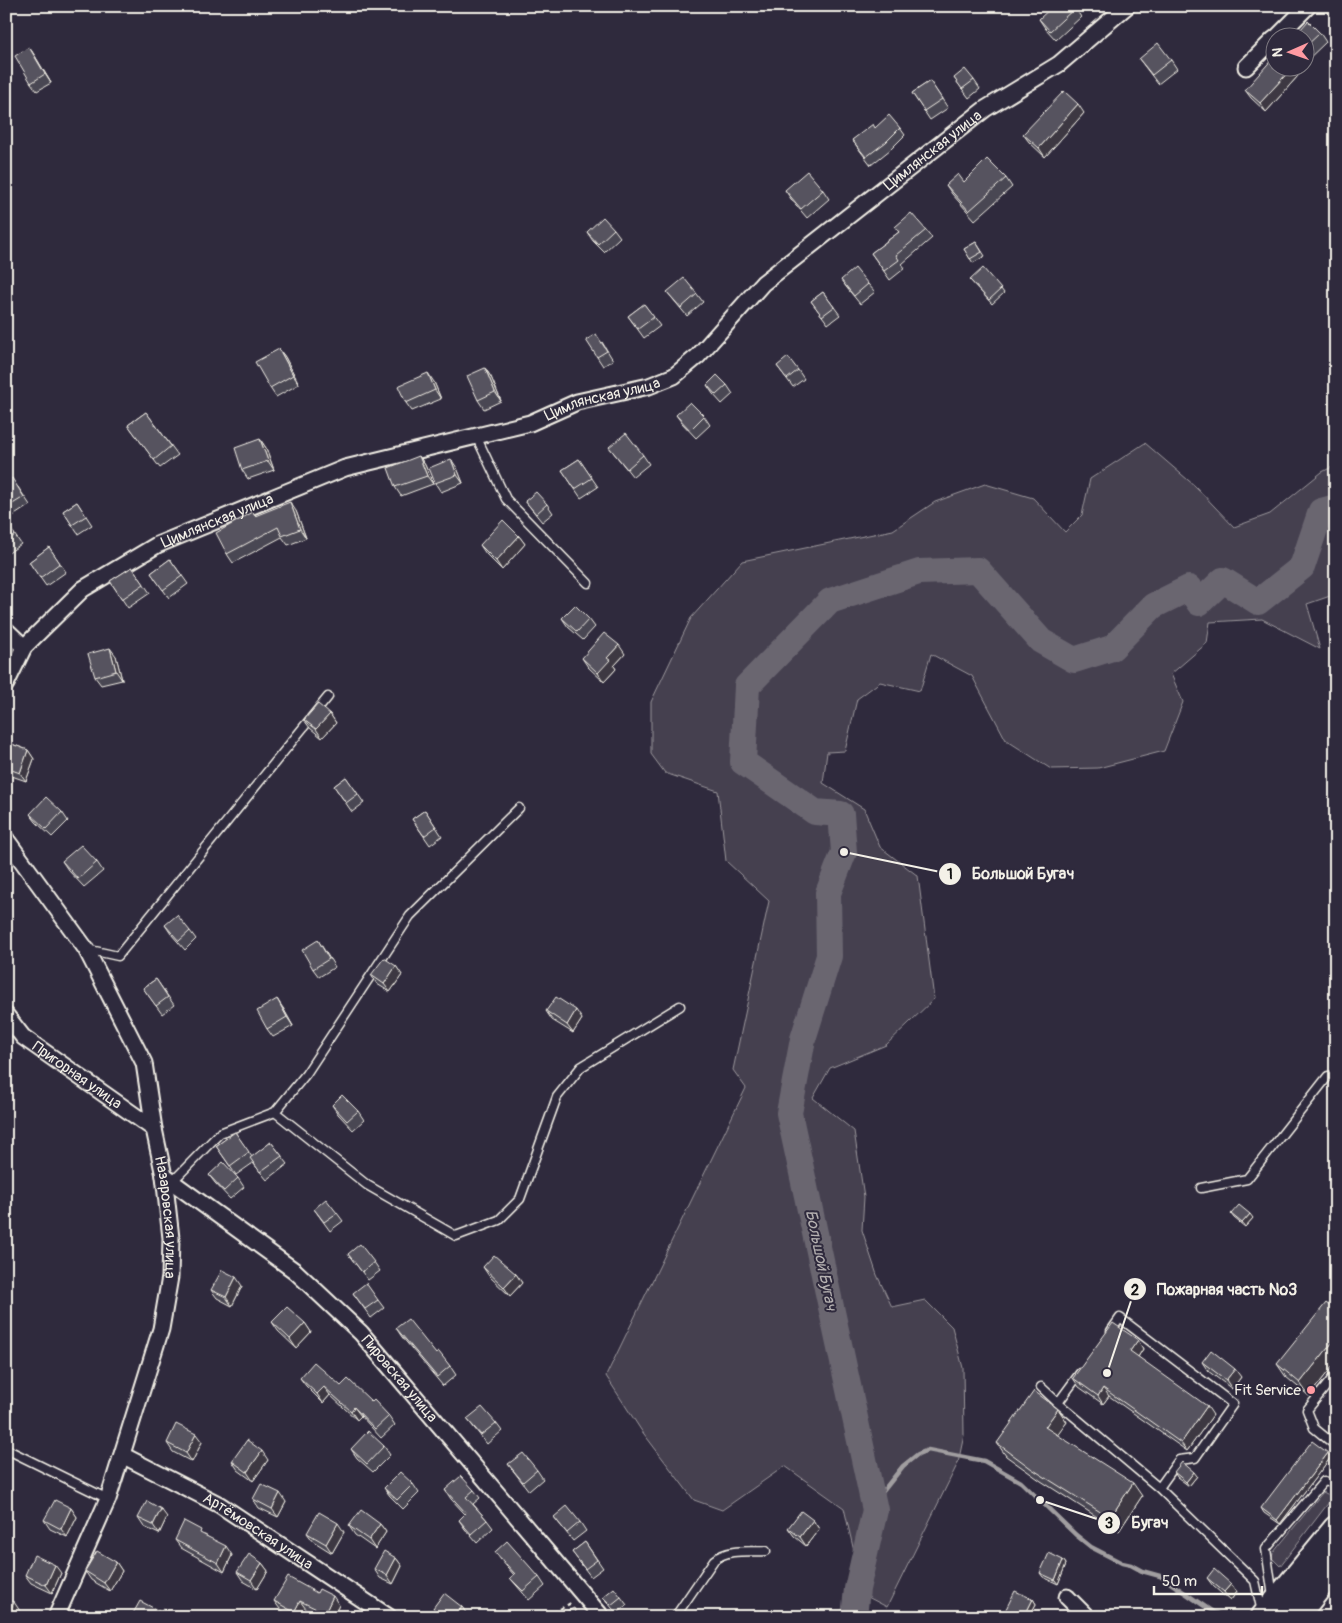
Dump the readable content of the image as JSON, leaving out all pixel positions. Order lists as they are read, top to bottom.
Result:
{
  "streets": {
    "street": [
      "Цимлянская улица",
      "Пригорная улица",
      "Назаровская улица",
      "Пировская улица",
      "Артёмовская улица"
    ]
  },
  "crossings": [
    ["Пригорная улица", "Назаровская улица"],
    ["Назаровская улица", "Пировская улица"],
    ["Назаровская улица", "Артёмовская улица"]
  ],
  "water": ["Большой Бугач"],
  "places": [
    "Большой Бугач",
    "Пожарная часть №3",
    "Fit Service",
    "Бугач"
  ],
  "scale_bar": "50 m",
  "north": "left"
}
